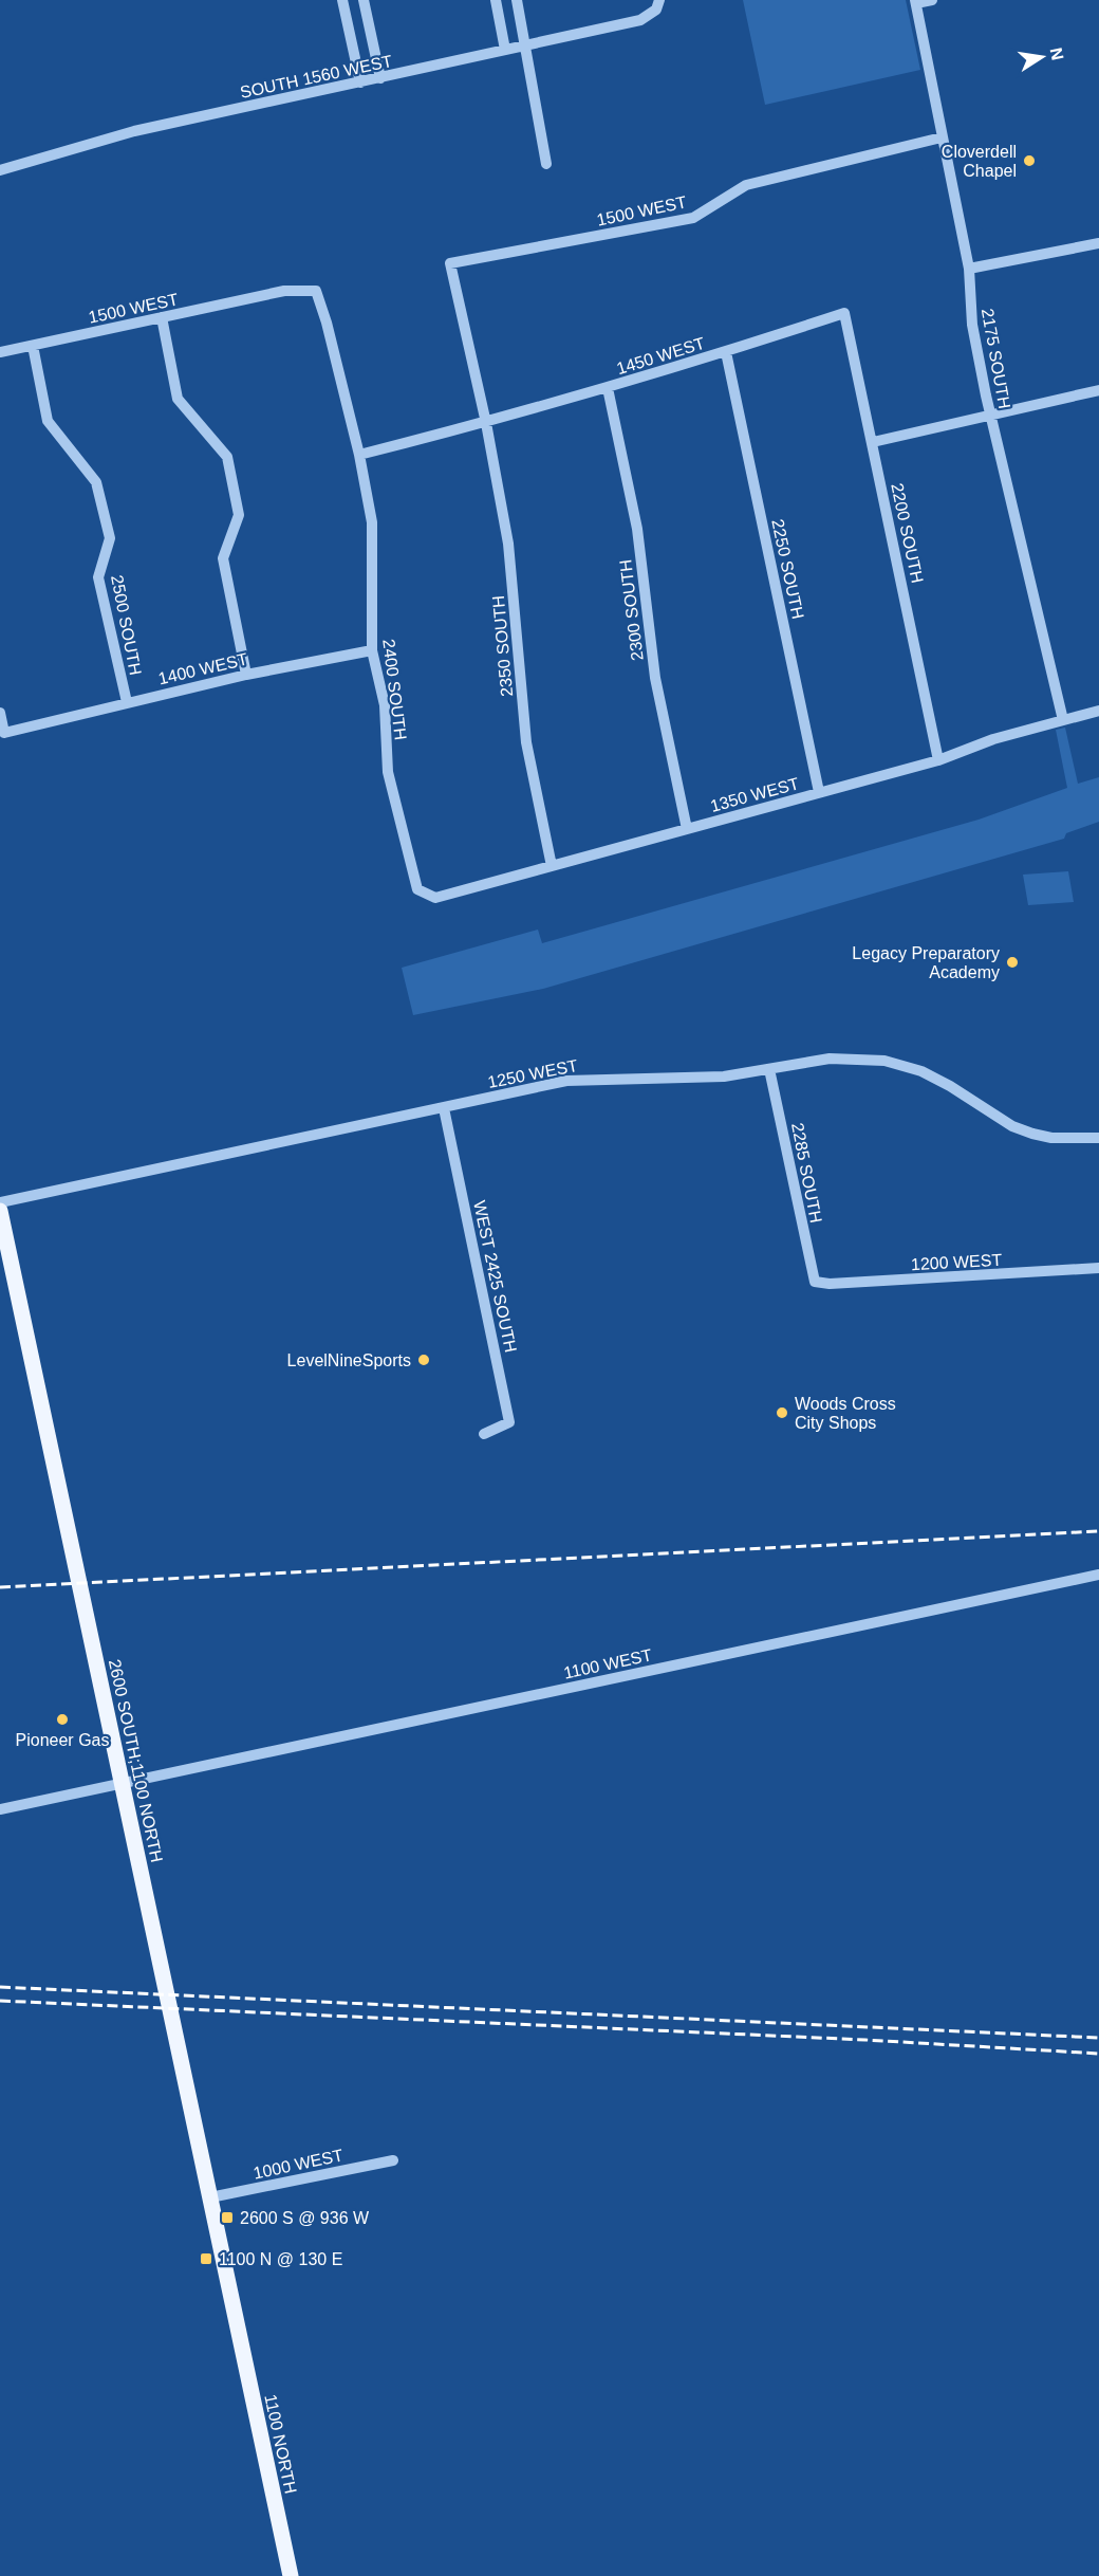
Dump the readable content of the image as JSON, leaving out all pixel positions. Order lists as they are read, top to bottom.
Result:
{
  "streets": {
    "main road": ["2600 SOUTH;1100 NORTH", "1100 NORTH"],
    "street": [
      "SOUTH 1560 WEST",
      "1500 WEST",
      "1450 WEST",
      "2175 SOUTH",
      "2200 SOUTH",
      "2250 SOUTH",
      "2300 SOUTH",
      "2500 SOUTH",
      "2350 SOUTH",
      "1400 WEST",
      "2400 SOUTH",
      "1350 WEST",
      "1250 WEST",
      "2285 SOUTH",
      "1200 WEST",
      "WEST 2425 SOUTH",
      "1100 WEST",
      "1000 WEST"
    ]
  },
  "crossings": [
    ["1500 WEST", "2175 SOUTH"],
    ["1500 WEST", "2500 SOUTH"],
    ["1500 WEST", "2350 SOUTH"],
    ["1500 WEST", "2400 SOUTH"],
    ["1450 WEST", "2200 SOUTH"],
    ["1450 WEST", "2250 SOUTH"],
    ["1450 WEST", "2300 SOUTH"],
    ["1450 WEST", "2350 SOUTH"],
    ["2175 SOUTH", "1350 WEST"],
    ["2200 SOUTH", "1350 WEST"],
    ["2250 SOUTH", "1350 WEST"],
    ["2300 SOUTH", "1350 WEST"],
    ["2500 SOUTH", "1400 WEST"],
    ["2350 SOUTH", "1350 WEST"],
    ["1400 WEST", "2400 SOUTH"],
    ["2400 SOUTH", "1350 WEST"],
    ["1250 WEST", "2285 SOUTH"],
    ["1250 WEST", "WEST 2425 SOUTH"],
    ["2285 SOUTH", "1200 WEST"],
    ["1100 WEST", "2600 SOUTH;1100 NORTH"],
    ["2600 SOUTH;1100 NORTH", "1000 WEST"],
    ["2600 SOUTH;1100 NORTH", "1100 NORTH"]
  ],
  "places": {
    "other": [
      "Cloverdell Chapel",
      "Legacy Preparatory Academy",
      "LevelNineSports",
      "Woods Cross City Shops",
      "Pioneer Gas"
    ],
    "transit": ["2600 S @ 936 W", "1100 N @ 130 E"]
  },
  "north": "right"
}
